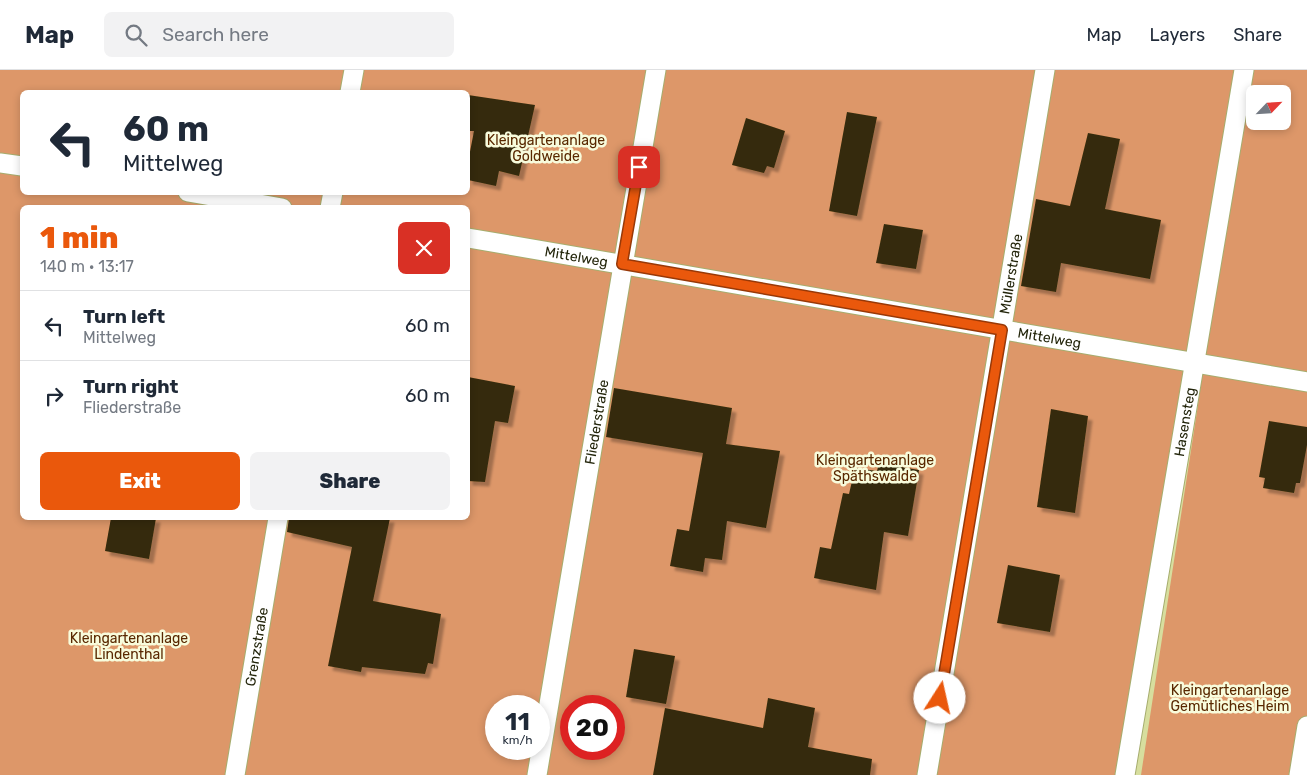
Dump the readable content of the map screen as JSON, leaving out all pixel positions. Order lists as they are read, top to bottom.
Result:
{
  "streets": {
    "lane": [
      "Mittelweg",
      "Müllerstraße",
      "Fliederstraße",
      "Hasensteg",
      "Grenzstraße"
    ]
  },
  "crossings": [
    ["Mittelweg", "Müllerstraße"],
    ["Mittelweg", "Fliederstraße"],
    ["Mittelweg", "Hasensteg"]
  ],
  "parks": [
    "Kleingartenanlage Goldweide",
    "Kleingartenanlage Späthswalde",
    "Kleingartenanlage Lindenthal",
    "Kleingartenanlage Gemütliches Heim"
  ],
  "north": "top right",
  "page": {
    "header": "Map",
    "search": "Search here",
    "nav": ["Map", "Layers", "Share"],
    "turn": ["60 m", "Mittelweg"],
    "heading": ["1 min", "140 m · 13:17"],
    "list": [
      {
        "name": "Turn left",
        "note": "Mittelweg",
        "value": "60 m"
      },
      {
        "name": "Turn right",
        "note": "Fliederstraße",
        "value": "60 m"
      }
    ],
    "buttons": ["Exit", "Share"],
    "speed": "11 km/h",
    "limit": "20"
  }
}
